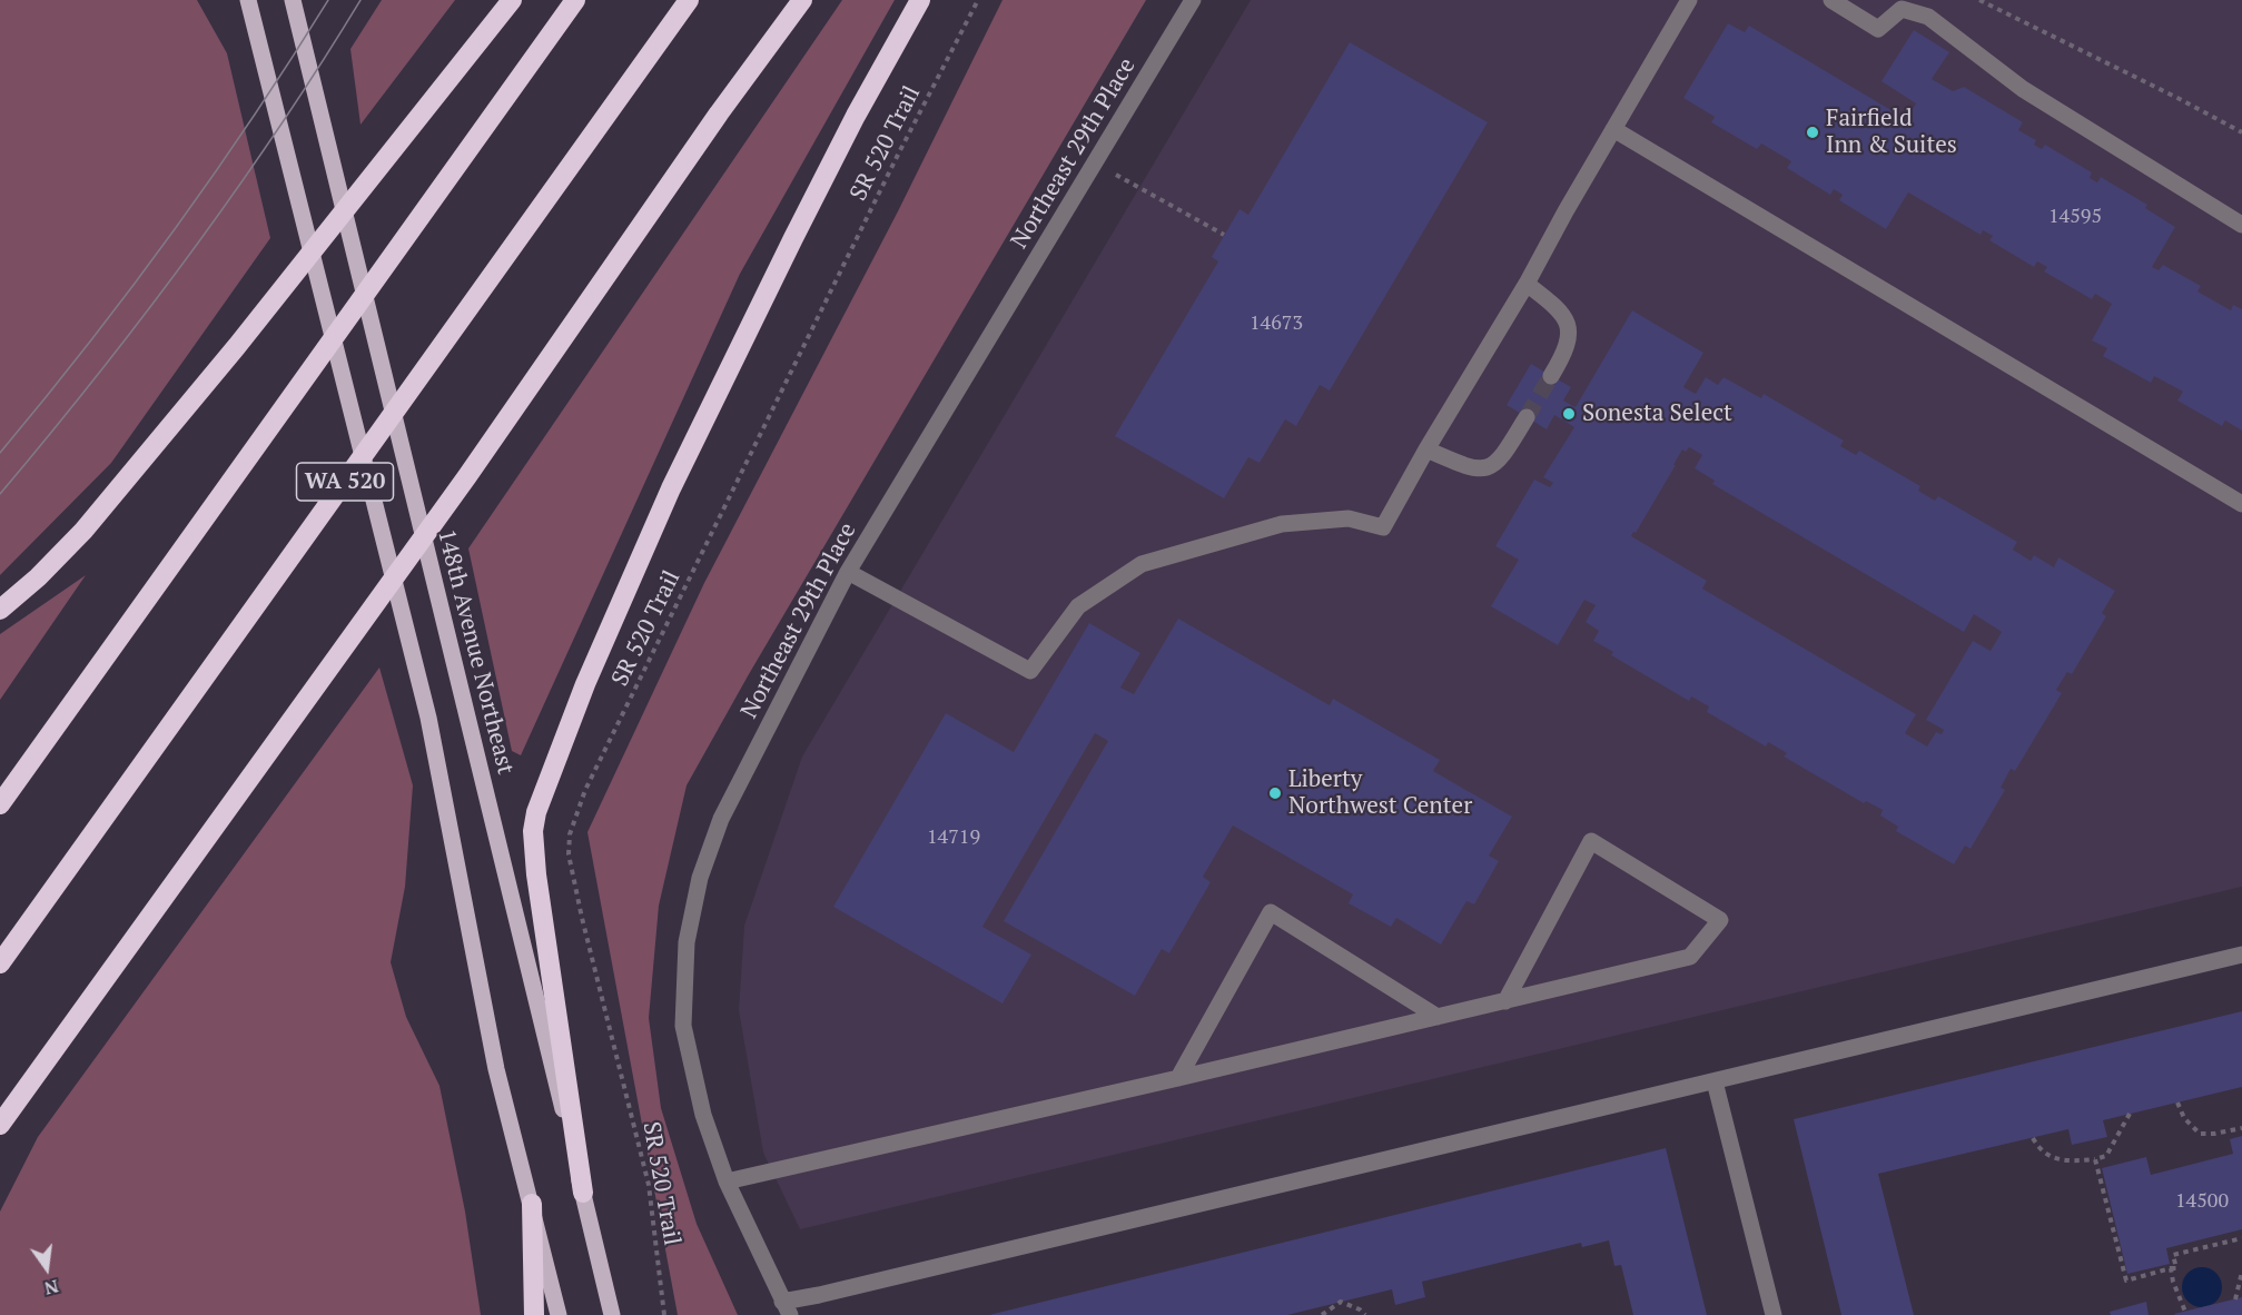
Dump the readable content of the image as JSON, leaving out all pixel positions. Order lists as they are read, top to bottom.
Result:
{
  "streets": {
    "highway": ["WA 520"],
    "main road": ["148th Avenue Northeast"],
    "street": ["Northeast 29th Place"],
    "path": ["SR 520 Trail"]
  },
  "places": ["Fairfield Inn & Suites", "Sonesta Select", "Liberty Northwest Center"],
  "house_numbers": [
    "14595",
    "14673",
    "14719",
    "14500"
  ],
  "north": "bottom"
}
